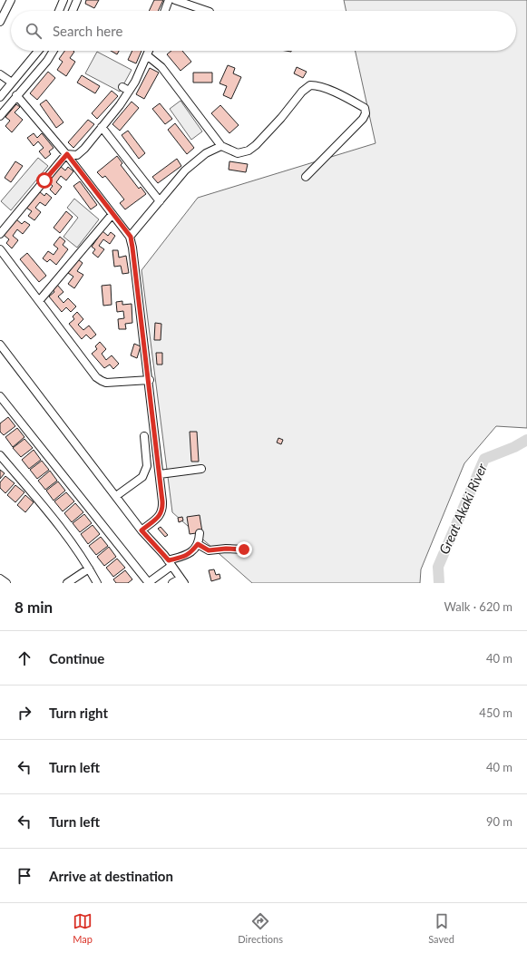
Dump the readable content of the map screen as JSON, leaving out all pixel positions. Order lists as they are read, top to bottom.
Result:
{
  "water": ["Great Akaki River"],
  "page": {
    "search": "Search here",
    "heading": ["8 min", "Walk · 620 m"],
    "list": [
      ["Continue", "40 m"],
      ["Turn right", "450 m"],
      ["Turn left", "40 m"],
      ["Turn left", "90 m"],
      "Arrive at destination"
    ],
    "nav": ["Map", "Directions", "Saved"]
  }
}
